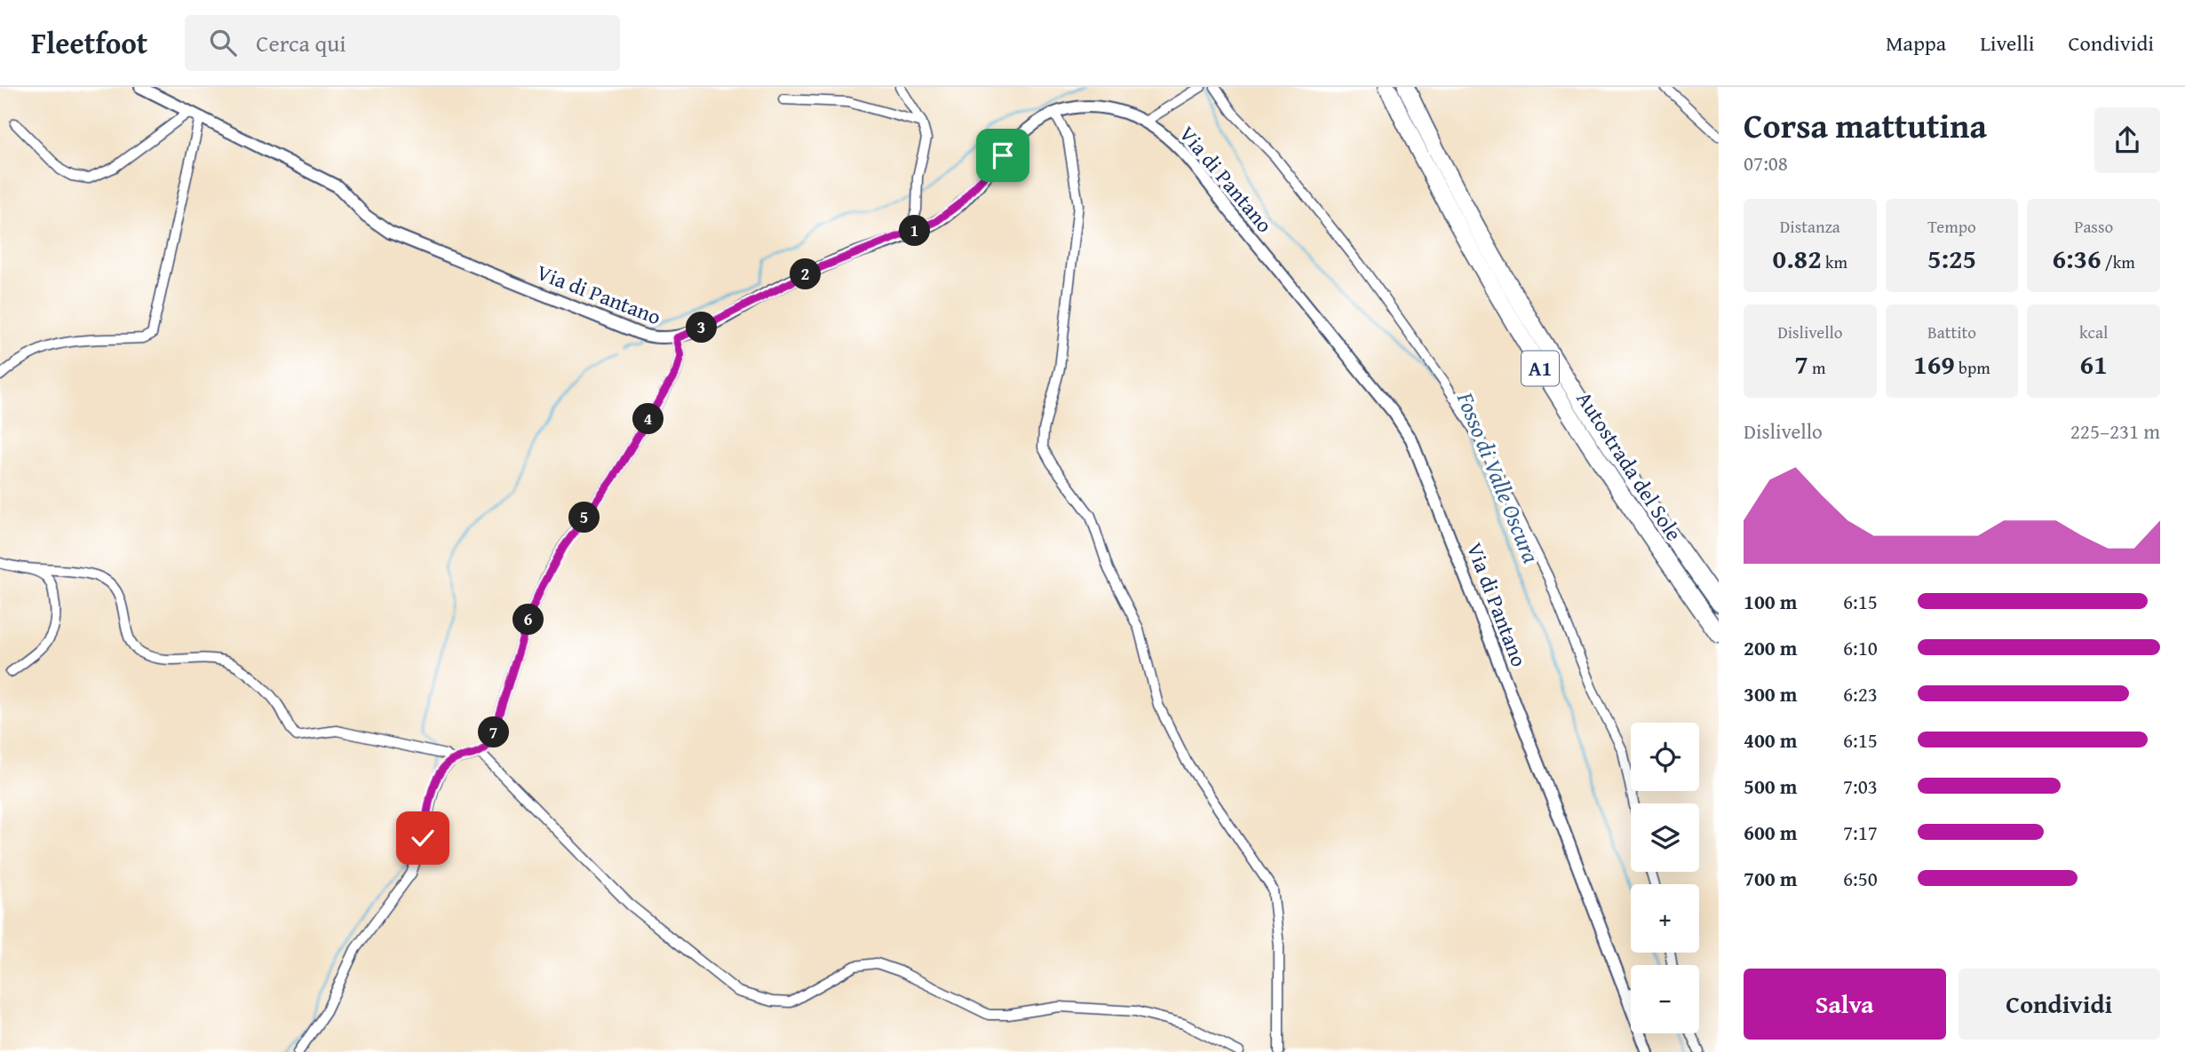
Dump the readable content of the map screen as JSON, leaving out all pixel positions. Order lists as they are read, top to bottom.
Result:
{
  "streets": {
    "highway": ["A1", "Autostrada del Sole"],
    "street": ["Via di Pantano"]
  },
  "water": ["Fosso di Valle Oscura"],
  "page": {
    "header": "Fleetfoot",
    "search": "Cerca qui",
    "nav": ["Mappa", "Livelli", "Condividi"],
    "heading": ["Corsa mattutina", "07:08"],
    "stats": [
      ["Distanza", "0.82 km"],
      ["Tempo", "5:25"],
      ["Passo", "6:36 /km"],
      ["Dislivello", "7 m"],
      ["Battito", "169 bpm"],
      ["kcal", "61"]
    ],
    "pins": [
      "1",
      "2",
      "3",
      "4",
      "5",
      "6",
      "7"
    ],
    "chart": ["Dislivello", "225–231 m"],
    "list": [
      {
        "name": "100 m",
        "note": "6:15"
      },
      {
        "name": "200 m",
        "note": "6:10"
      },
      {
        "name": "300 m",
        "note": "6:23"
      },
      {
        "name": "400 m",
        "note": "6:15"
      },
      {
        "name": "500 m",
        "note": "7:03"
      },
      {
        "name": "600 m",
        "note": "7:17"
      },
      {
        "name": "700 m",
        "note": "6:50"
      }
    ],
    "map_buttons": ["+", "−"],
    "buttons": ["Salva", "Condividi"]
  }
}
